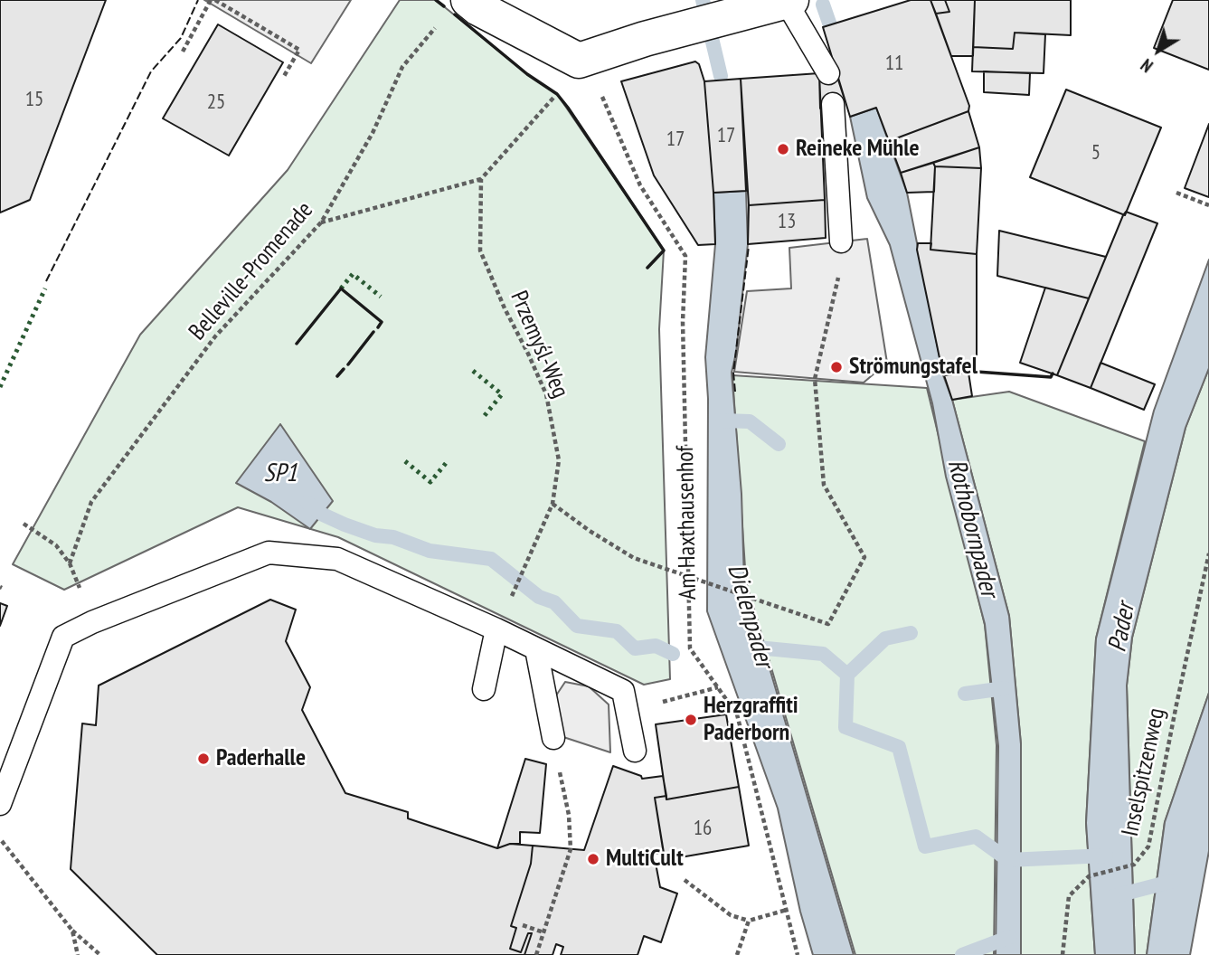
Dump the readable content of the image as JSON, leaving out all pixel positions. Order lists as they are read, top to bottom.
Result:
{
  "streets": {
    "path": [
      "Belleville-Promenade",
      "Przemyśl-Weg",
      "Am Haxthausenhof",
      "Inselspitzenweg"
    ]
  },
  "water": [
    "SP1",
    "Rothobornpader",
    "Dielenpader",
    "Pader"
  ],
  "places": [
    "Reineke Mühle",
    "Strömungstafel",
    "Herzgraffiti Paderborn",
    "Paderhalle",
    "MultiCult"
  ],
  "house_numbers": [
    "11",
    "15",
    "25",
    "17",
    "17",
    "5",
    "13",
    "16"
  ],
  "north": "bottom left"
}
